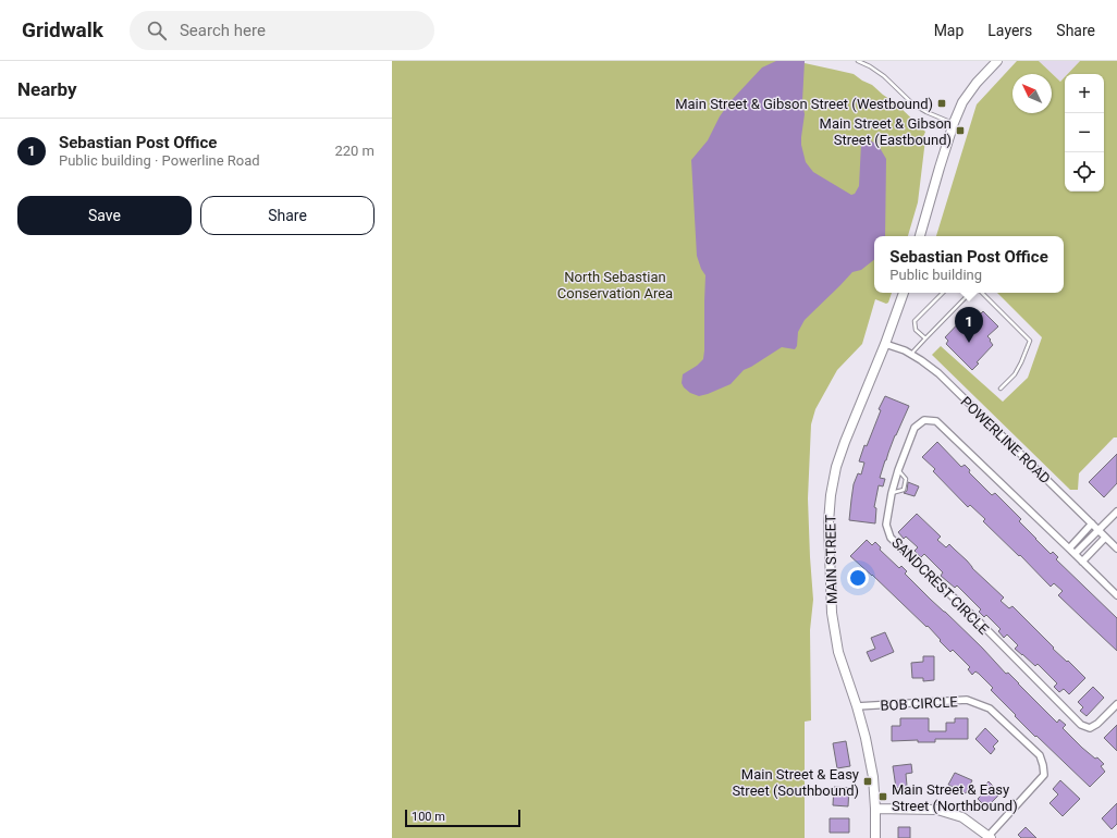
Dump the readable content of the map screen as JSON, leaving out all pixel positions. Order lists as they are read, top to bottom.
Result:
{
  "streets": {
    "street": [
      "POWERLINE ROAD",
      "MAIN STREET",
      "SANDCREST CIRCLE",
      "BOB CIRCLE"
    ]
  },
  "crossings": [
    ["POWERLINE ROAD", "MAIN STREET"],
    ["MAIN STREET", "BOB CIRCLE"]
  ],
  "parks": ["North Sebastian Conservation Area"],
  "places": {
    "transit": [
      "Main Street & Gibson Street (Westbound)",
      "Main Street & Gibson Street (Eastbound)",
      "Main Street & Easy Street (Southbound)",
      "Main Street & Easy Street (Northbound)"
    ]
  },
  "scale_bar": "100 m",
  "north": "top left",
  "page": {
    "header": "Gridwalk",
    "search": "Search here",
    "nav": ["Map", "Layers", "Share"],
    "heading": "Nearby",
    "map_buttons": ["+", "−"],
    "list": [
      {
        "mark": "1",
        "name": "Sebastian Post Office",
        "note": "Public building · Powerline Road",
        "value": "220 m"
      }
    ],
    "buttons": ["Save", "Share"],
    "popup": ["Sebastian Post Office", "Public building"],
    "pins": "1",
    "scale": "100 m"
  }
}
